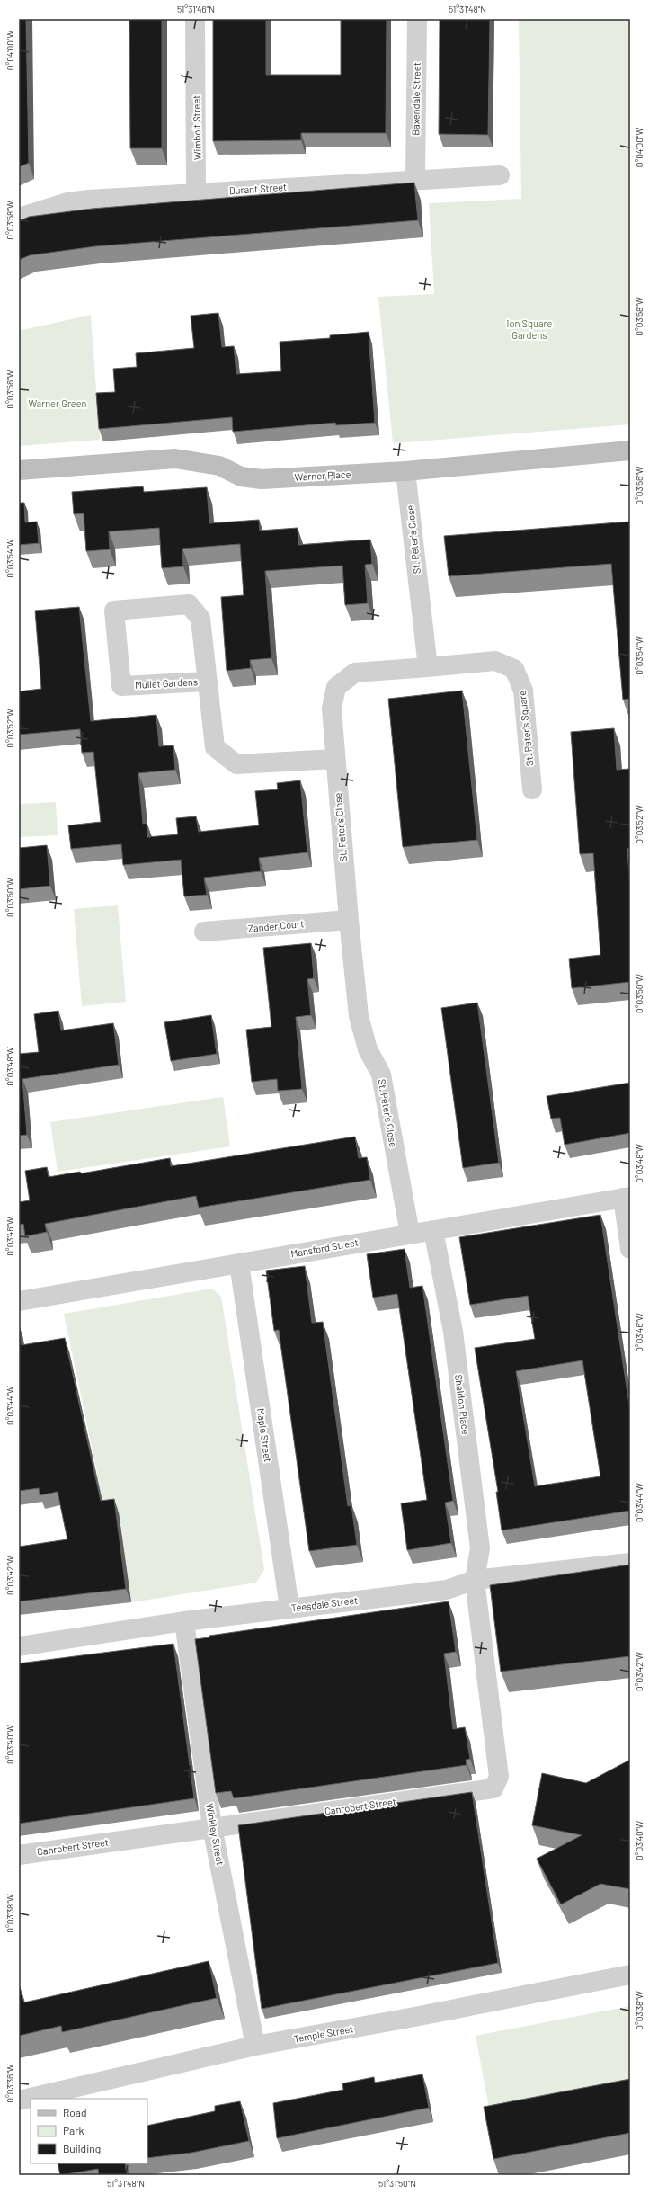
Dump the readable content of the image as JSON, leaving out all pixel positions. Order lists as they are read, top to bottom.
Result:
{
  "streets": {
    "main road": ["Warner Place"],
    "street": [
      "Baxendale Street",
      "Wimbolt Street",
      "Durant Street",
      "St. Peter's Close",
      "Mullet Gardens",
      "St. Peter's Square",
      "Zander Court",
      "Mansford Street",
      "Sheldon Place",
      "Maple Street",
      "Teesdale Street",
      "Canrobert Street",
      "Winkley Street",
      "Temple Street"
    ]
  },
  "crossings": [
    ["Baxendale Street", "Durant Street"],
    ["Wimbolt Street", "Durant Street"],
    ["Warner Place", "St. Peter's Close"],
    ["St. Peter's Close", "Mullet Gardens"],
    ["St. Peter's Close", "St. Peter's Square"],
    ["St. Peter's Close", "Zander Court"],
    ["St. Peter's Close", "Mansford Street"],
    ["Mansford Street", "Sheldon Place"],
    ["Mansford Street", "Maple Street"],
    ["Sheldon Place", "Teesdale Street"],
    ["Sheldon Place", "Canrobert Street"],
    ["Maple Street", "Teesdale Street"],
    ["Teesdale Street", "Canrobert Street"],
    ["Teesdale Street", "Winkley Street"],
    ["Canrobert Street", "Winkley Street"],
    ["Winkley Street", "Temple Street"]
  ],
  "parks": ["Ion Square Gardens", "Warner Green"],
  "legend": ["Road", "Park", "Building"],
  "coordinates": [
    "51°31'46\"N",
    "51°31'48\"N",
    "0°04'00\"W",
    "0°03'58\"W",
    "0°03'56\"W",
    "0°03'54\"W",
    "0°03'52\"W",
    "0°03'50\"W",
    "0°03'48\"W",
    "0°03'46\"W",
    "0°03'44\"W",
    "0°03'42\"W",
    "0°03'40\"W",
    "0°03'38\"W",
    "0°03'36\"W",
    "51°31'50\"N"
  ]
}
